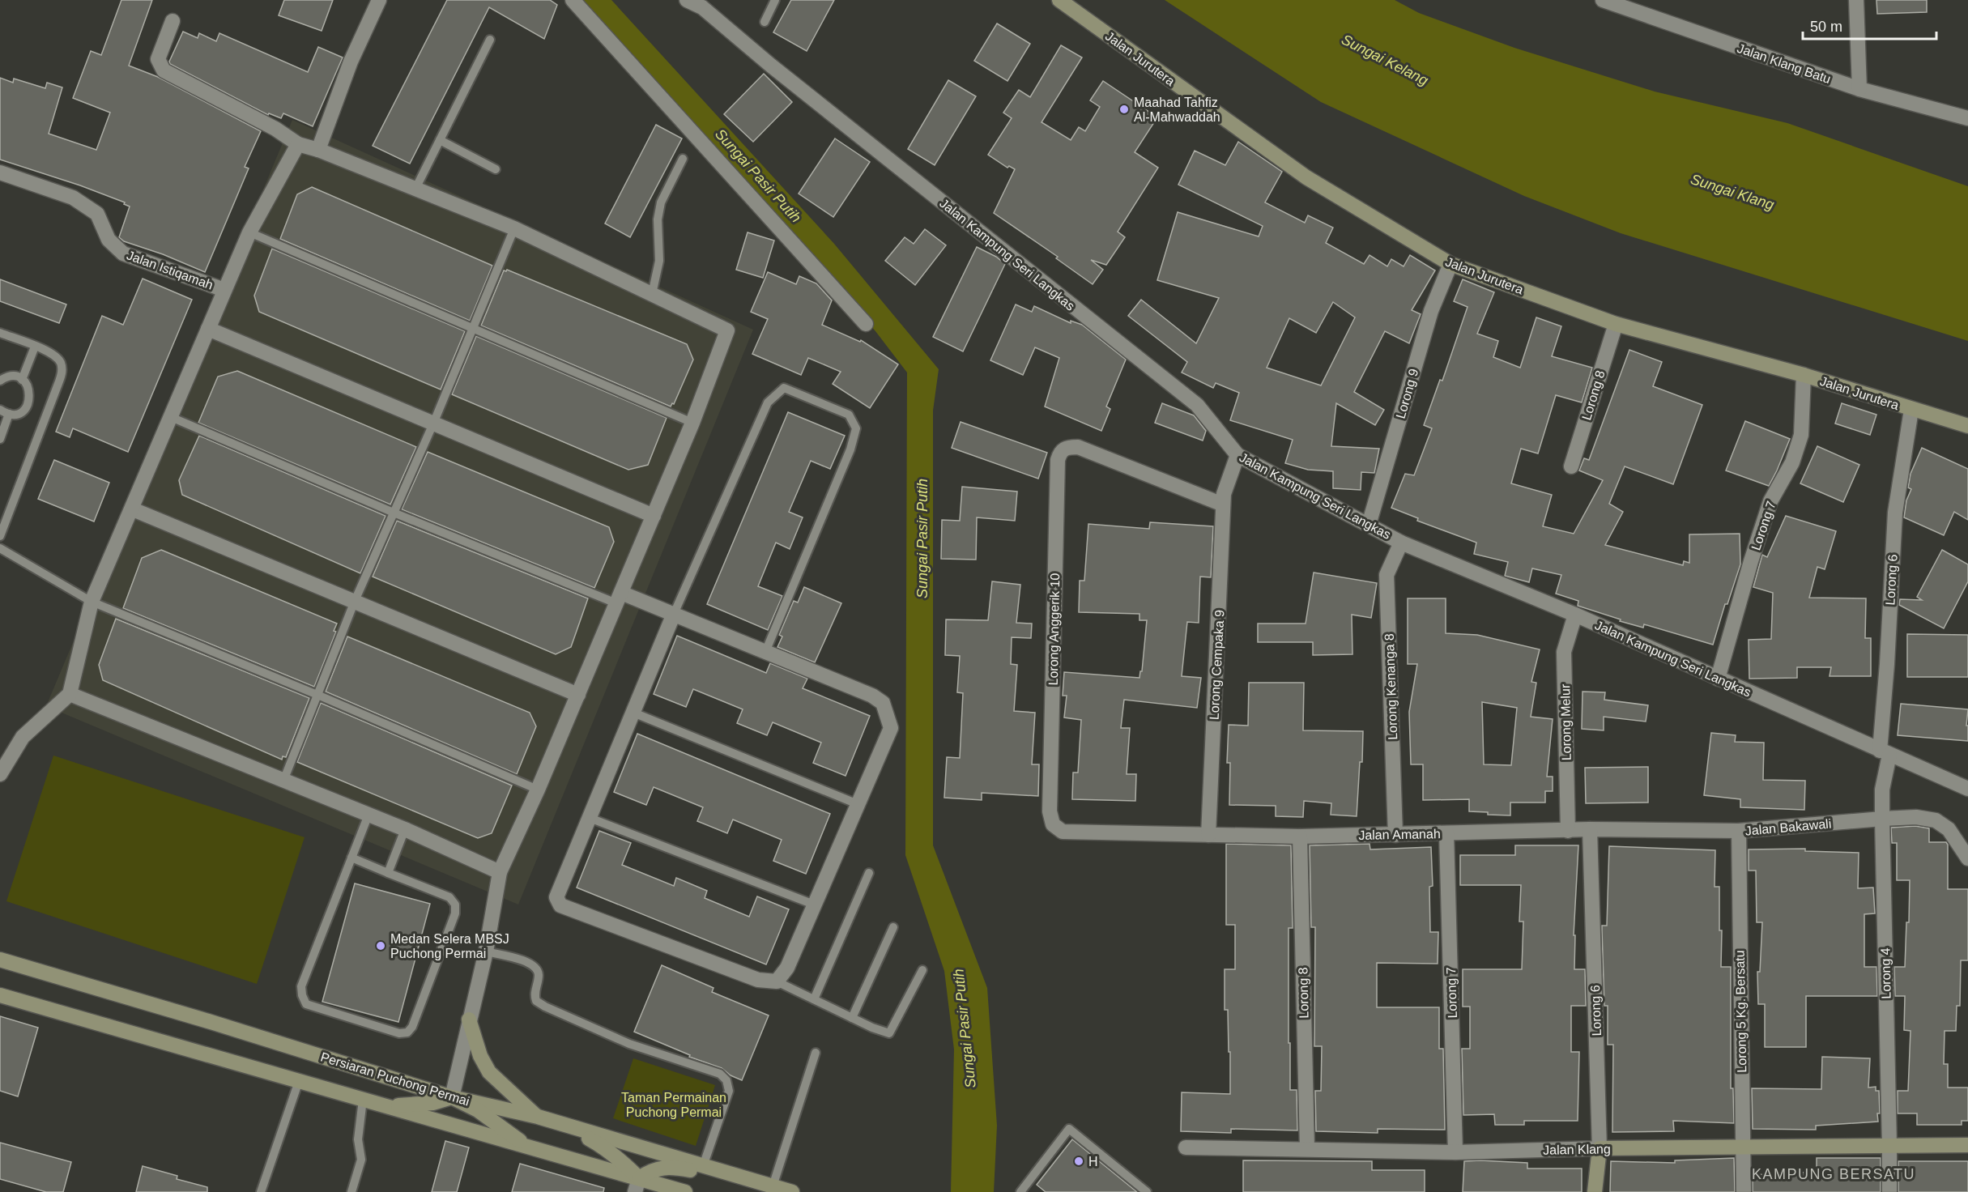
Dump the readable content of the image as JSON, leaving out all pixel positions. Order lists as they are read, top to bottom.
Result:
{
  "streets": {
    "street": [
      "Jalan Jurutera",
      "Jalan Klang Batu",
      "Jalan Kampung Seri Langkas",
      "Jalan Istiqamah",
      "Lorong 9",
      "Lorong 8",
      "Lorong 7",
      "Lorong 6",
      "Lorong Anggerik 10",
      "Lorong Cempaka 9",
      "Lorong Kenanga 8",
      "Lorong Melur",
      "Jalan Bakawali",
      "Jalan Amanah",
      "Lorong 4",
      "Lorong 5 Kg. Bersatu",
      "Persiaran Puchong Permai",
      "Jalan Klang"
    ]
  },
  "crossings": [
    ["Jalan Jurutera", "Lorong 9"],
    ["Jalan Jurutera", "Lorong 8"],
    ["Jalan Jurutera", "Lorong 7"],
    ["Jalan Jurutera", "Lorong 6"],
    ["Jalan Kampung Seri Langkas", "Lorong 9"],
    ["Jalan Kampung Seri Langkas", "Lorong 7"],
    ["Jalan Kampung Seri Langkas", "Lorong 6"],
    ["Jalan Kampung Seri Langkas", "Lorong Cempaka 9"],
    ["Jalan Kampung Seri Langkas", "Lorong Kenanga 8"],
    ["Jalan Kampung Seri Langkas", "Lorong Melur"],
    ["Jalan Kampung Seri Langkas", "Lorong 4"],
    ["Lorong 8", "Jalan Amanah"],
    ["Lorong 8", "Jalan Klang"],
    ["Lorong 7", "Jalan Amanah"],
    ["Lorong 7", "Jalan Klang"],
    ["Lorong 6", "Jalan Bakawali"],
    ["Lorong 6", "Jalan Amanah"],
    ["Lorong 6", "Lorong 4"],
    ["Lorong 6", "Jalan Klang"],
    ["Lorong Anggerik 10", "Lorong Cempaka 9"],
    ["Lorong Anggerik 10", "Jalan Amanah"],
    ["Lorong Cempaka 9", "Jalan Amanah"],
    ["Lorong Kenanga 8", "Jalan Amanah"],
    ["Lorong Melur", "Jalan Amanah"],
    ["Jalan Bakawali", "Jalan Amanah"],
    ["Jalan Bakawali", "Lorong 4"],
    ["Jalan Bakawali", "Lorong 5 Kg. Bersatu"],
    ["Lorong 4", "Jalan Klang"],
    ["Lorong 5 Kg. Bersatu", "Jalan Klang"]
  ],
  "districts": ["KAMPUNG BERSATU"],
  "water": ["Sungai Kelang", "Sungai Pasir Putih", "Sungai Klang"],
  "parks": ["Taman Permainan Puchong Permai"],
  "places": ["Maahad Tahfiz Al-Mahwaddah", "Medan Selera MBSJ Puchong Permai", "H"],
  "scale_bar": "50 m"
}
